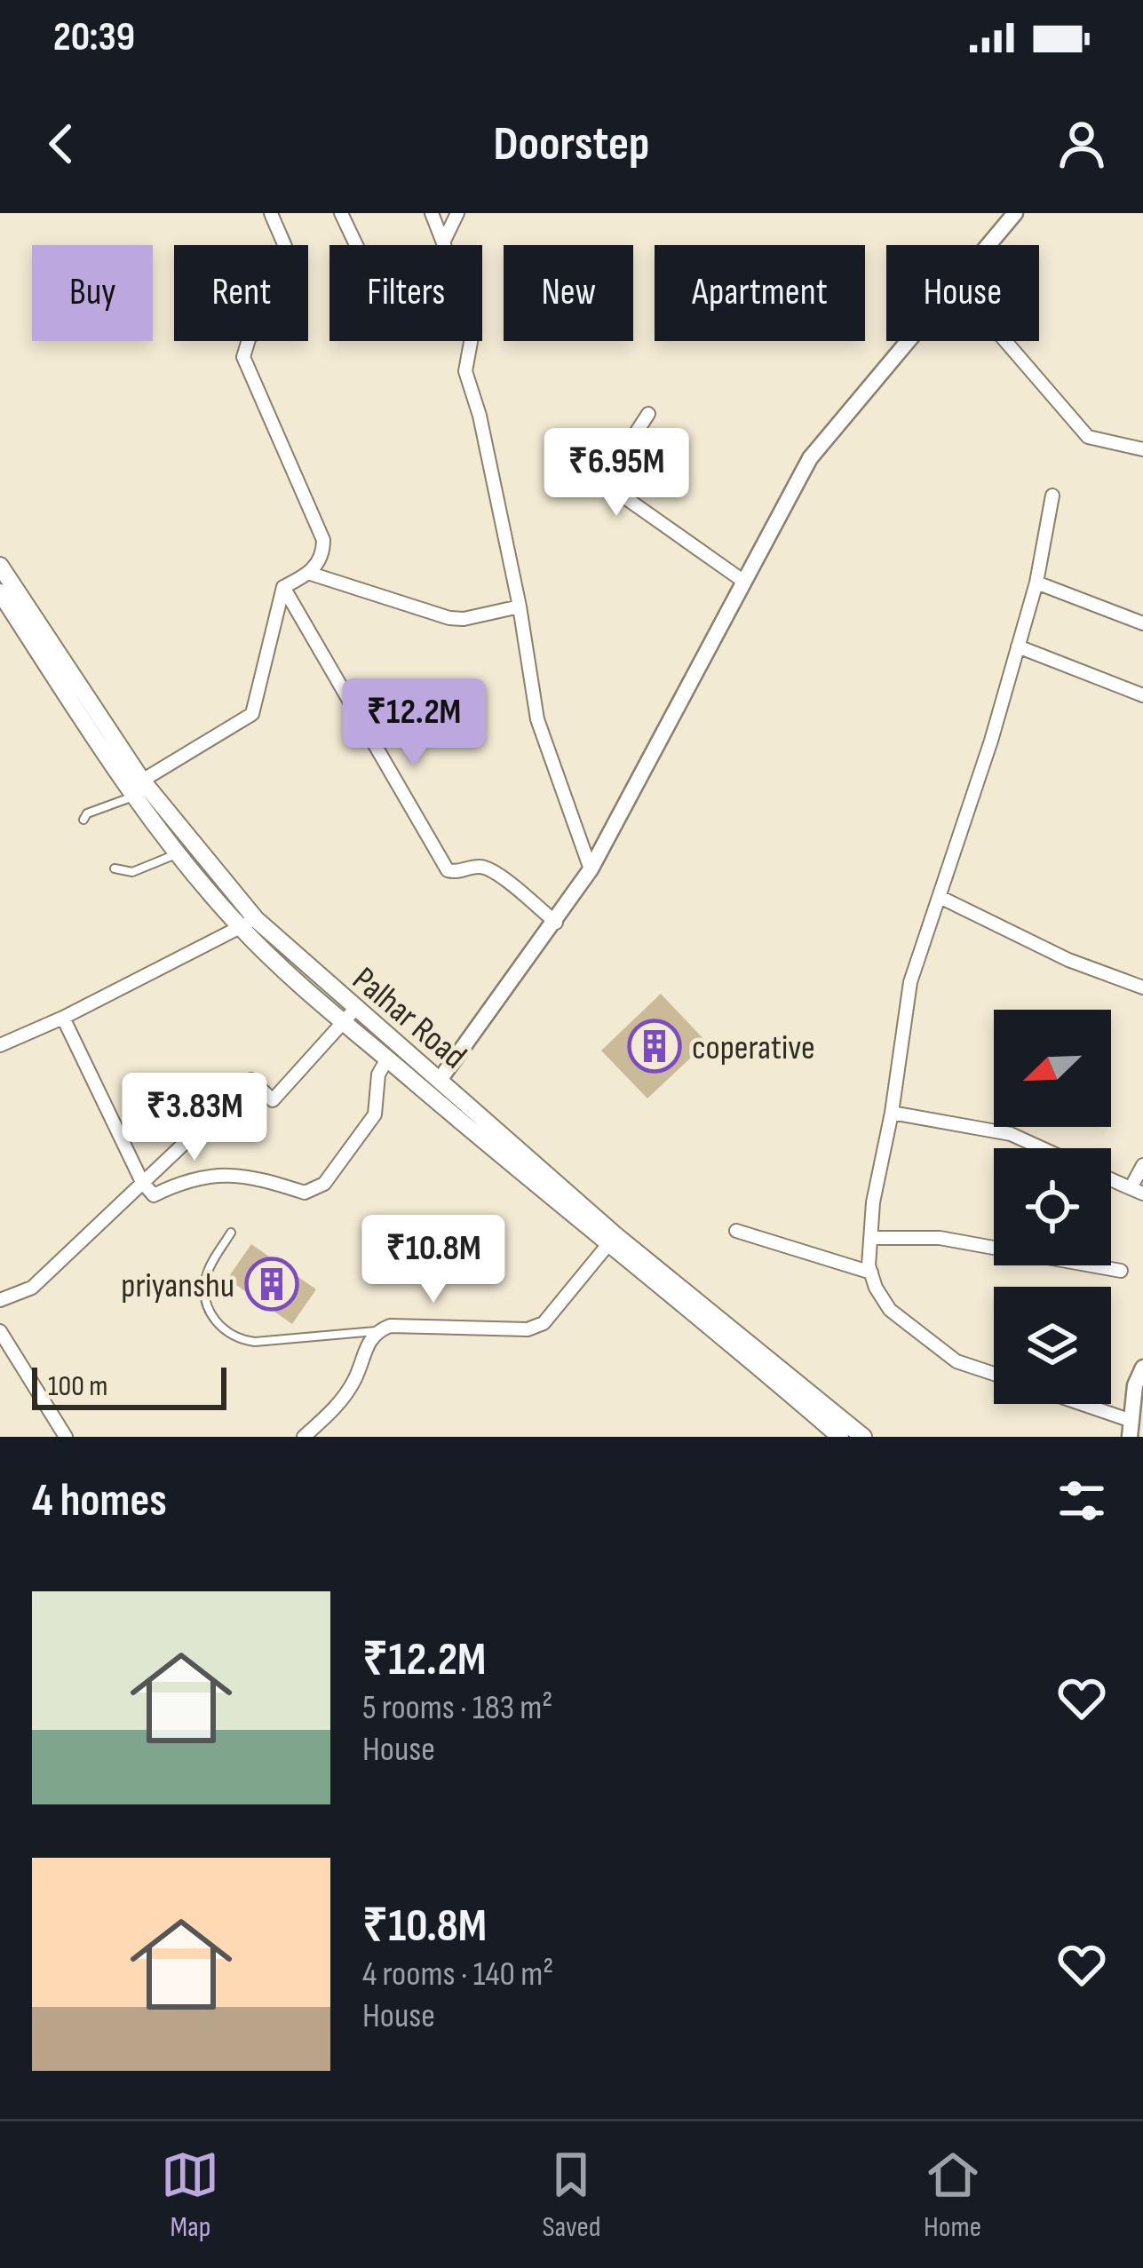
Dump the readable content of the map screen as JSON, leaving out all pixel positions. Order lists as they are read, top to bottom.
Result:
{
  "streets": {
    "main road": ["Palhar Road"]
  },
  "places": {
    "building": ["coperative", "priyanshu"]
  },
  "scale_bar": "100 m",
  "north": "bottom left",
  "page": {
    "status": "20:39",
    "header": "Doorstep",
    "chip": [
      "Buy",
      "Rent",
      "Filters",
      "New",
      "Apartment",
      "House"
    ],
    "price": [
      "₹6.95M",
      "₹12.2M",
      "₹3.83M",
      "₹10.8M"
    ],
    "scale": "100 m",
    "heading": "4 homes",
    "list": [
      {
        "name": "₹12.2M",
        "note": "5 rooms · 183 m² · House"
      },
      {
        "name": "₹10.8M",
        "note": "4 rooms · 140 m² · House"
      }
    ],
    "tabs": ["Map", "Saved", "Home"]
  }
}
